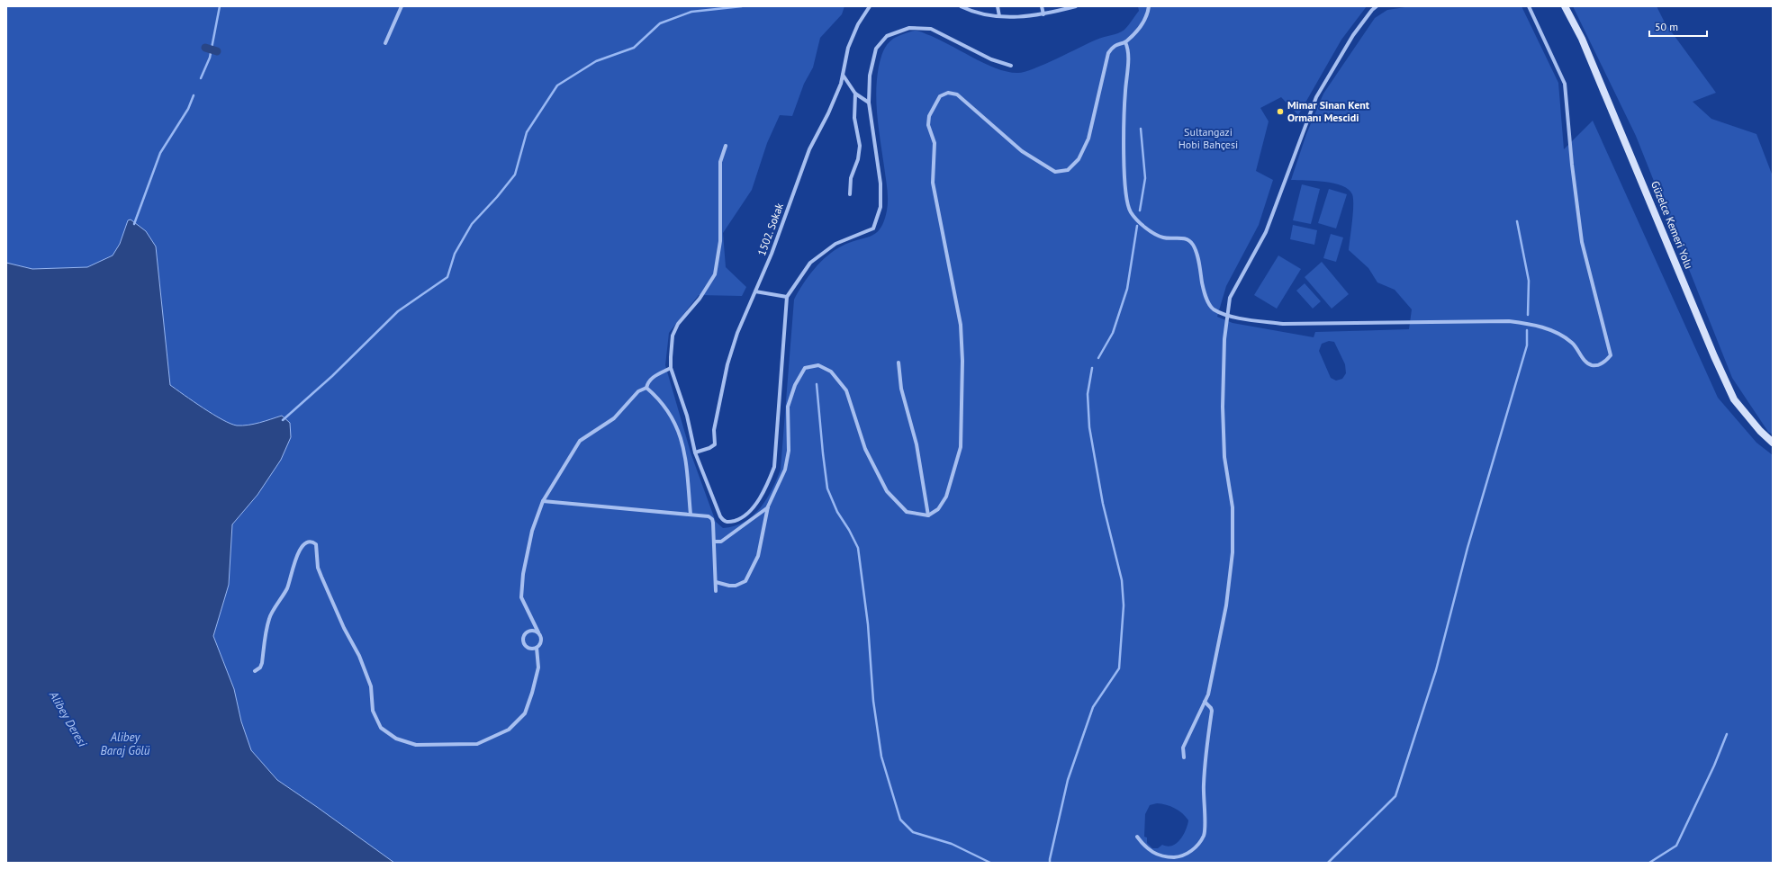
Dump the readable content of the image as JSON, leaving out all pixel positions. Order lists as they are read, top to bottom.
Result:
{
  "streets": {
    "main road": ["Güzelce Kemeri Yolu"],
    "street": ["1502. Sokak"]
  },
  "water": ["Alibey Deresi", "Alibey Baraj Gölü"],
  "parks": ["Sultangazi Hobi Bahçesi"],
  "places": ["Mimar Sinan Kent Ormanı Mescidi"],
  "scale_bar": "50 m"
}
